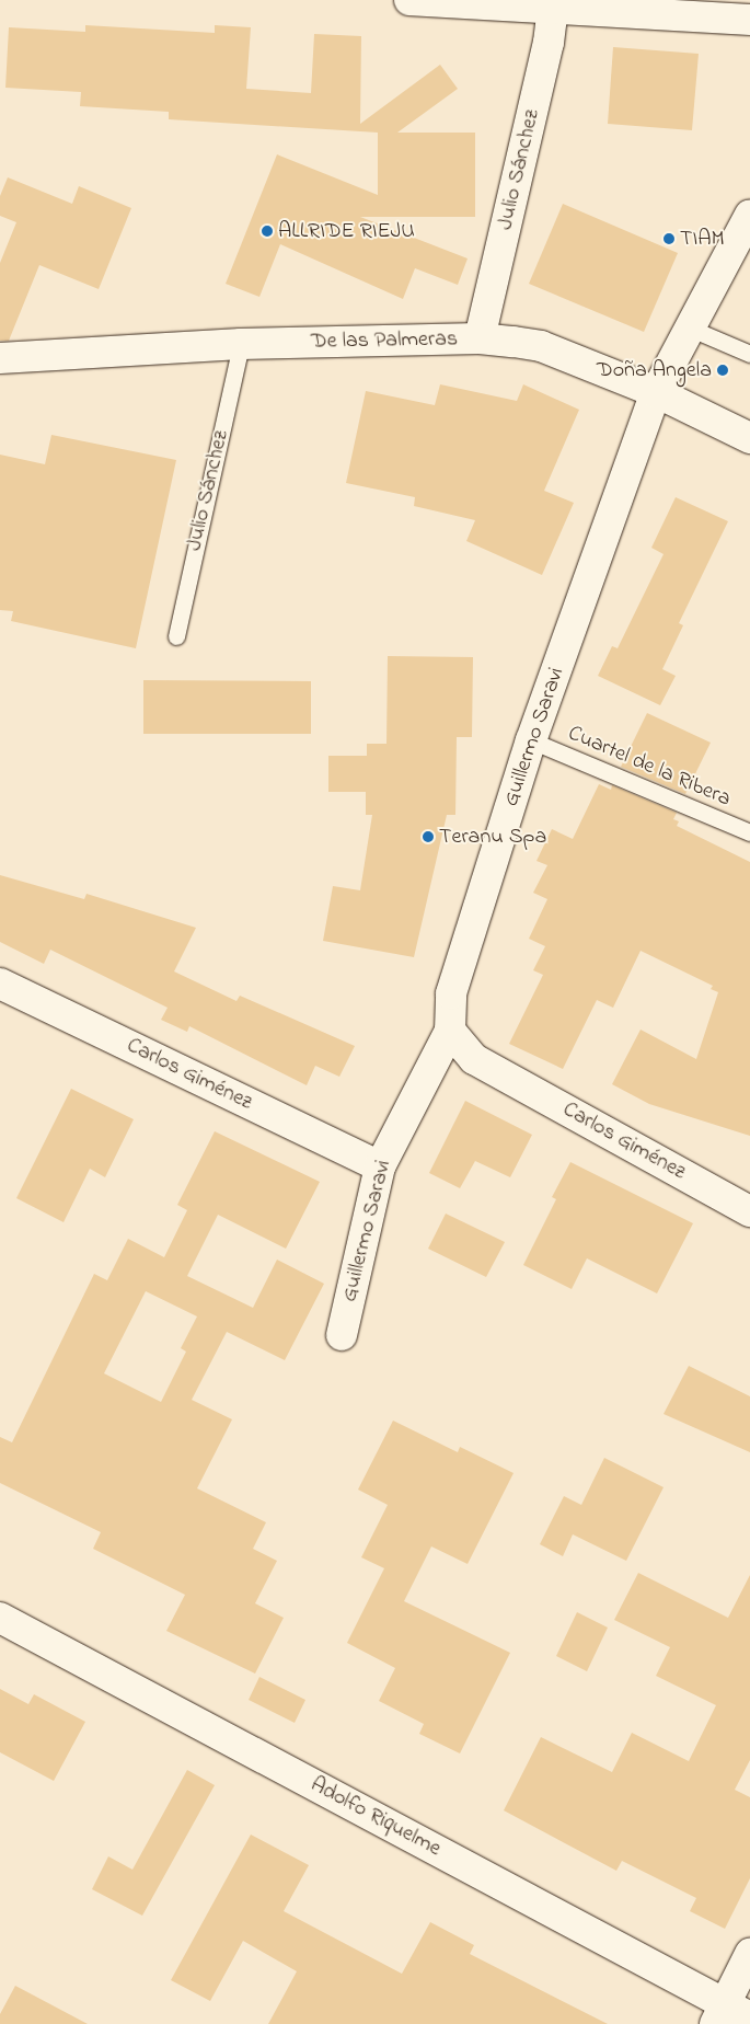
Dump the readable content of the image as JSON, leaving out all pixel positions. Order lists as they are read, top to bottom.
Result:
{
  "streets": {
    "street": [
      "Julio Sánchez",
      "De las Palmeras",
      "Guillermo Saravi",
      "Carlos Giménez",
      "Adolfo Riquelme"
    ],
    "lane": ["Cuartel de la Ribera"]
  },
  "crossings": [
    ["Julio Sánchez", "De las Palmeras"],
    ["De las Palmeras", "Guillermo Saravi"],
    ["Guillermo Saravi", "Cuartel de la Ribera"],
    ["Guillermo Saravi", "Carlos Giménez"]
  ],
  "places": [
    "ALLRIDE RIEJU",
    "TIAM",
    "Doña Angela",
    "Teranu Spa"
  ]
}
